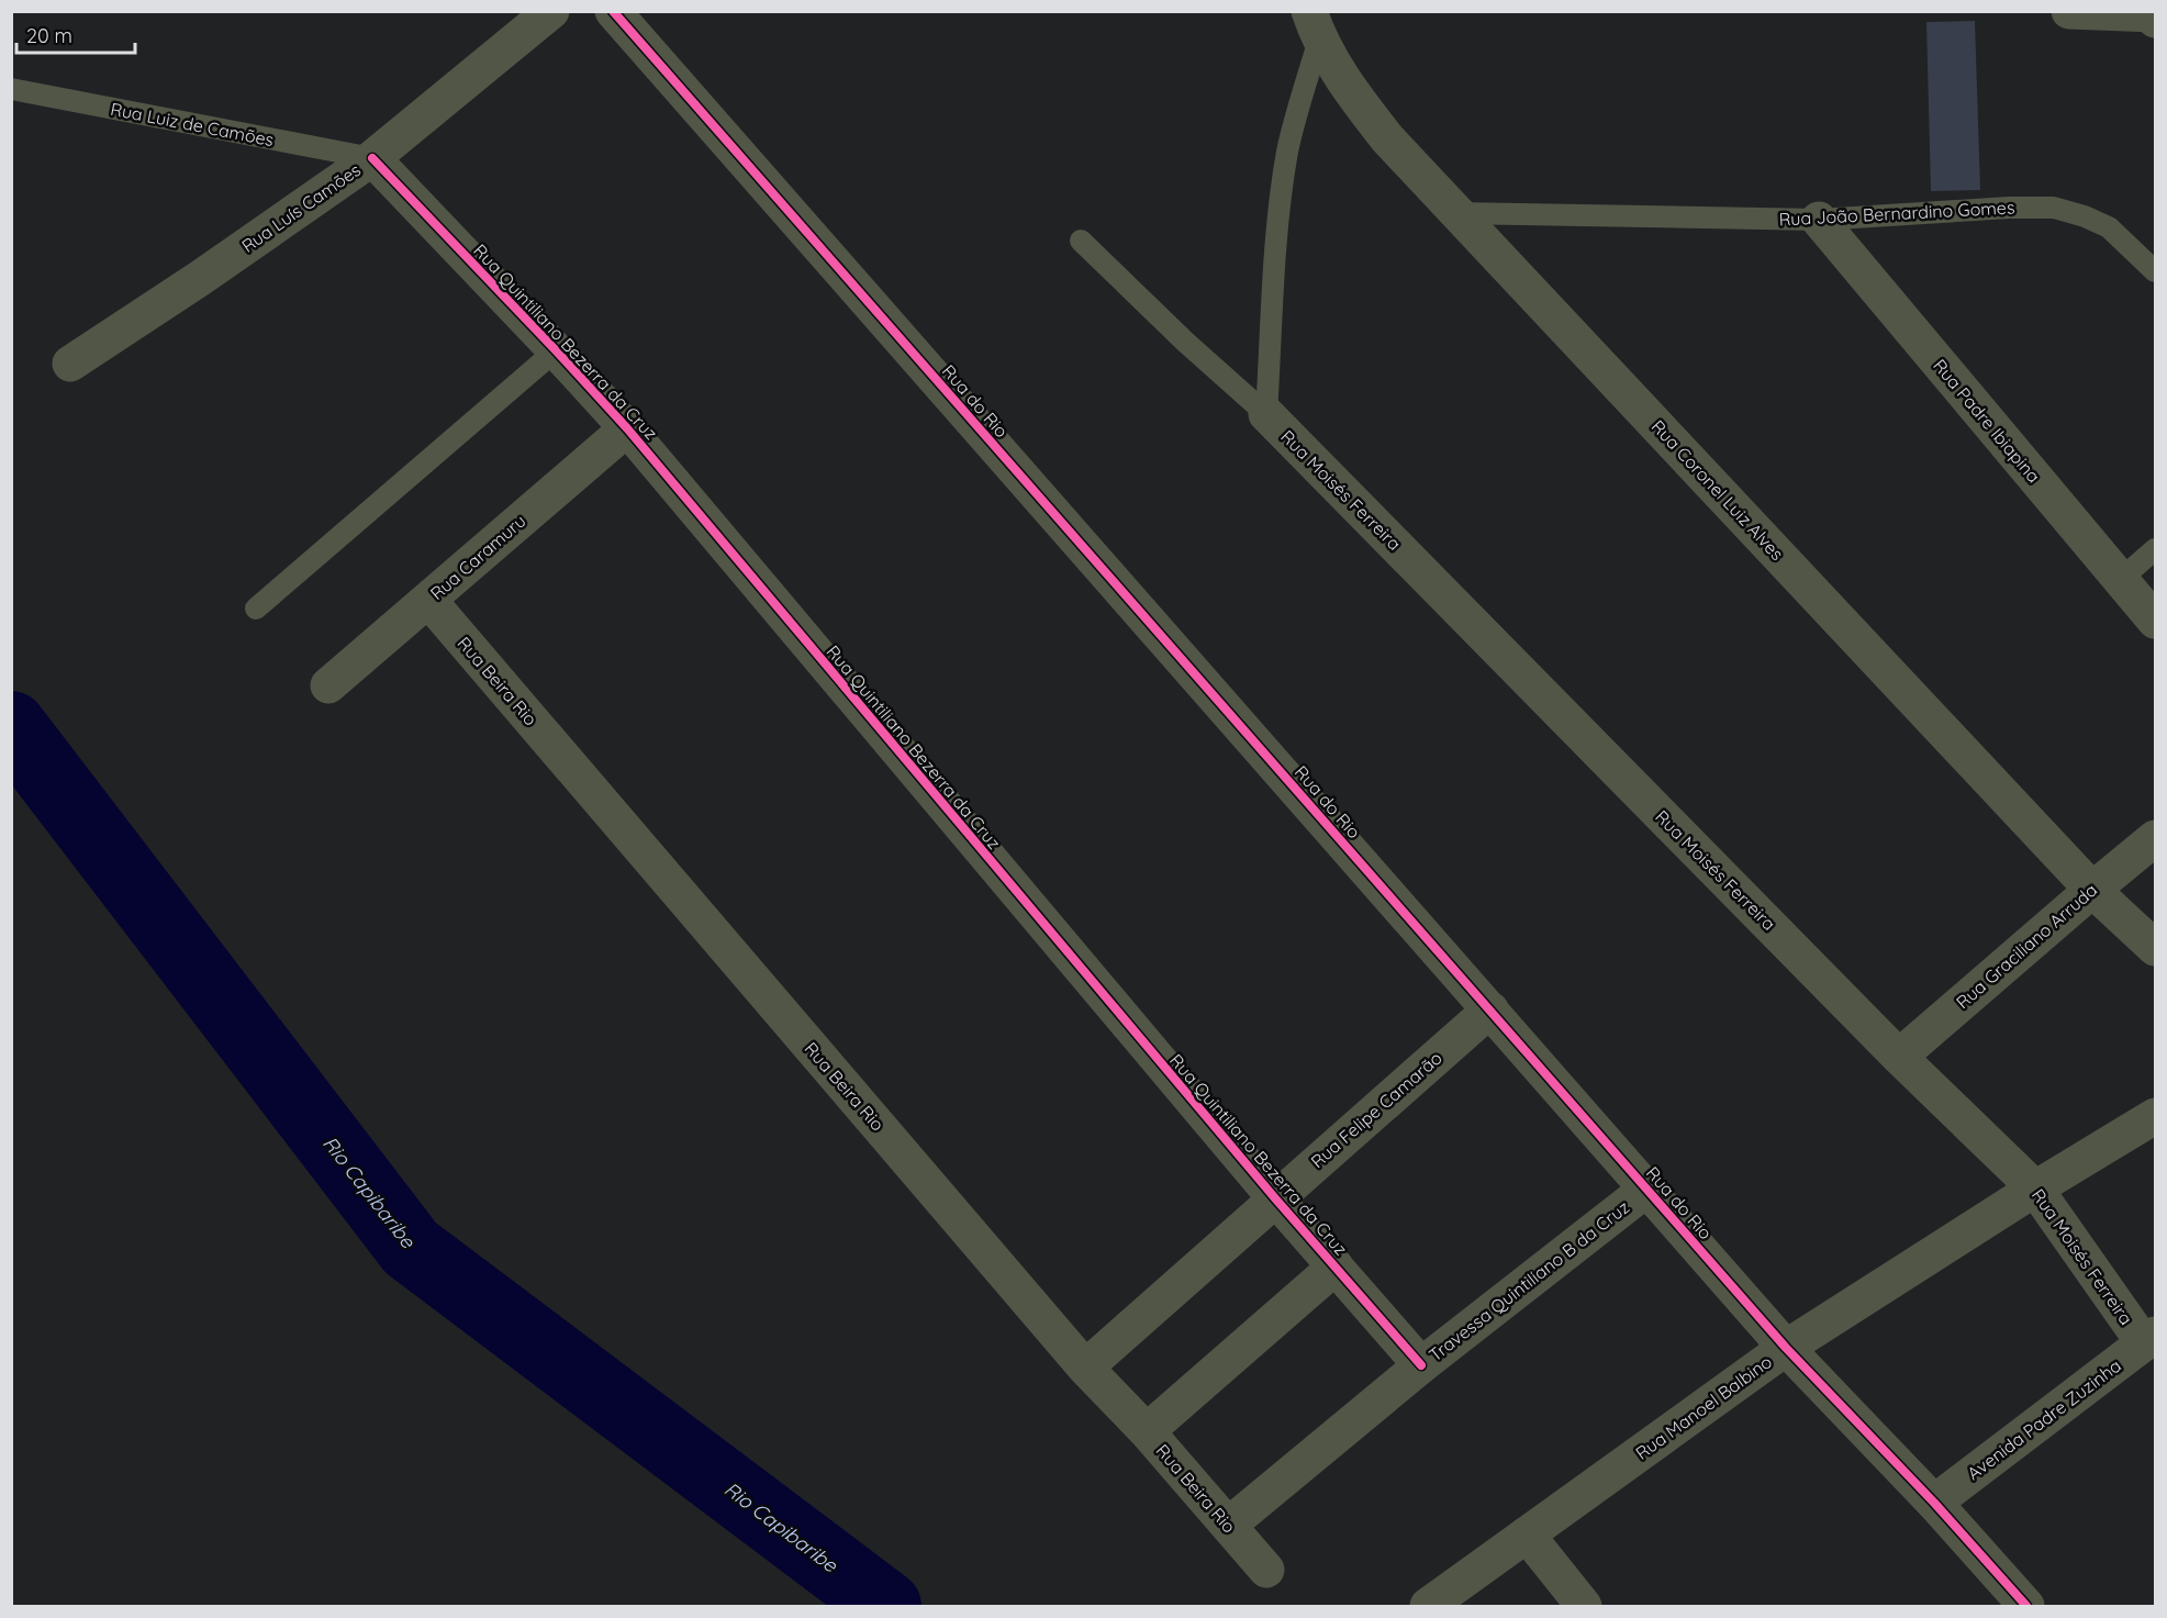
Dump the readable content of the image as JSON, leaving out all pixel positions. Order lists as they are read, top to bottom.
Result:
{
  "streets": {
    "street": [
      "Rua Luís Camões",
      "Rua Quintiliano Bezerra da Cruz",
      "Rua do Rio",
      "Rua Padre Ibiapina",
      "Rua Moisés Ferreira",
      "Rua Coronel Luiz Alves",
      "Rua Caramuru",
      "Rua Beira Rio",
      "Rua Graciliano Arruda",
      "Rua Felipe Camarão",
      "Travessa Quintiliano B da Cruz",
      "Rua Manoel Balbino",
      "Avenida Padre Zuzinha"
    ],
    "lane": ["Rua Luiz de Camões", "Rua João Bernardino Gomes"]
  },
  "crossings": [
    ["Rua Luiz de Camões", "Rua Luís Camões"],
    ["Rua Luiz de Camões", "Rua Quintiliano Bezerra da Cruz"],
    ["Rua Luís Camões", "Rua Quintiliano Bezerra da Cruz"],
    ["Rua João Bernardino Gomes", "Rua Padre Ibiapina"],
    ["Rua João Bernardino Gomes", "Rua Coronel Luiz Alves"],
    ["Rua Quintiliano Bezerra da Cruz", "Rua Caramuru"],
    ["Rua Quintiliano Bezerra da Cruz", "Rua Felipe Camarão"],
    ["Rua Quintiliano Bezerra da Cruz", "Travessa Quintiliano B da Cruz"],
    ["Rua do Rio", "Rua Felipe Camarão"],
    ["Rua do Rio", "Travessa Quintiliano B da Cruz"],
    ["Rua do Rio", "Rua Manoel Balbino"],
    ["Rua do Rio", "Avenida Padre Zuzinha"],
    ["Rua Moisés Ferreira", "Rua Graciliano Arruda"],
    ["Rua Moisés Ferreira", "Rua Manoel Balbino"],
    ["Rua Moisés Ferreira", "Avenida Padre Zuzinha"],
    ["Rua Coronel Luiz Alves", "Rua Graciliano Arruda"],
    ["Rua Caramuru", "Rua Beira Rio"],
    ["Rua Beira Rio", "Rua Felipe Camarão"],
    ["Rua Beira Rio", "Travessa Quintiliano B da Cruz"]
  ],
  "water": ["Rio Capibaribe"],
  "scale_bar": "20 m"
}
